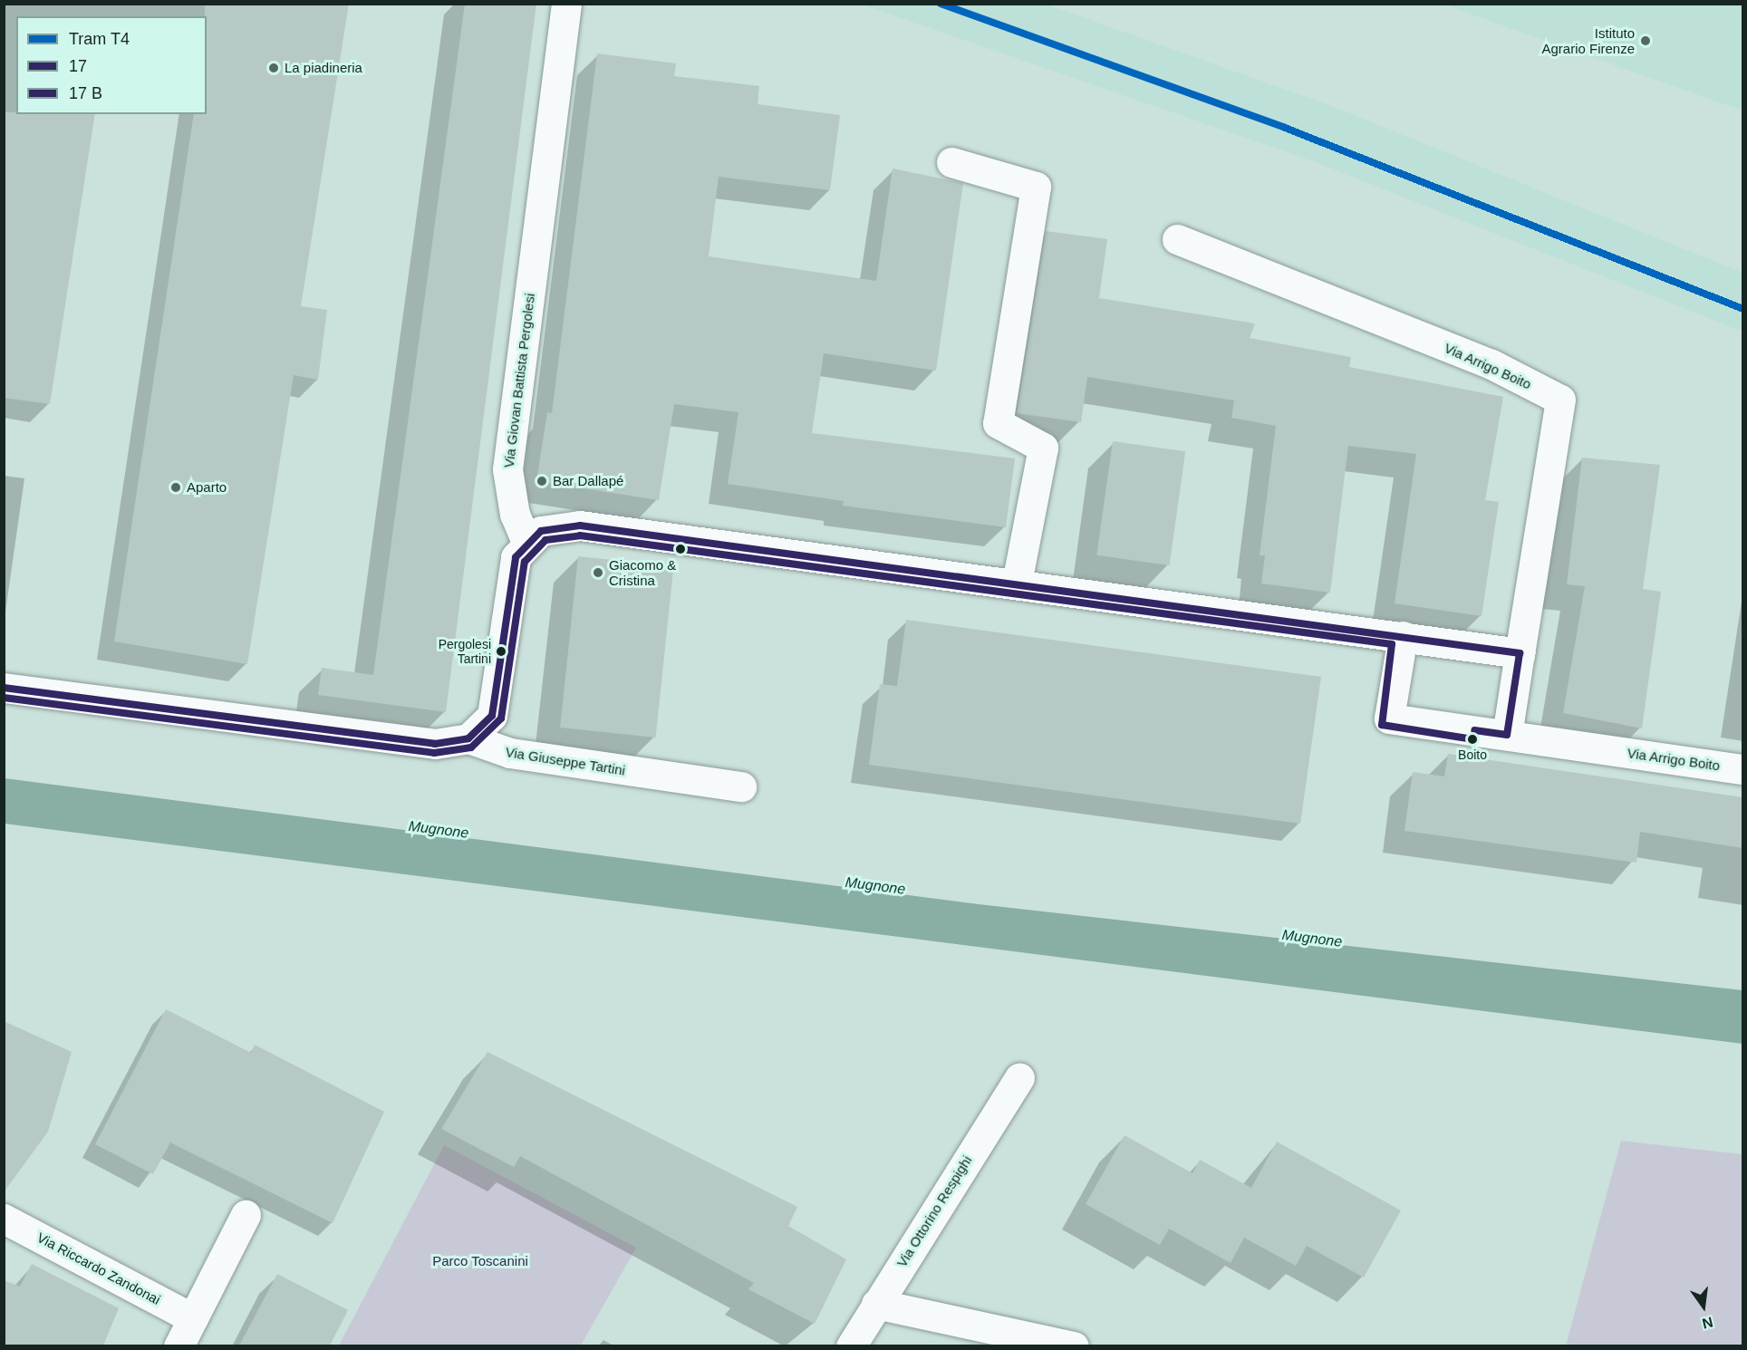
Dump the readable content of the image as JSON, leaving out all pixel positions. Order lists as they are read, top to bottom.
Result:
{
  "streets": {
    "street": [
      "Via Arrigo Boito",
      "Via Giovan Battista Pergolesi",
      "Via Giuseppe Tartini",
      "Via Ottorino Respighi",
      "Via Riccardo Zandonai"
    ]
  },
  "water": ["Mugnone"],
  "parks": ["Parco Toscanini"],
  "places": [
    "Istituto Agrario Firenze",
    "La piadineria",
    "Bar Dallapé",
    "Aparto",
    "Giacomo & Cristina",
    "Pergolesi Tartini",
    "Boito"
  ],
  "lines": ["tram line T4", "transit line 17"],
  "legend": ["Tram T4", "17", "17 B"],
  "north": "bottom"
}
